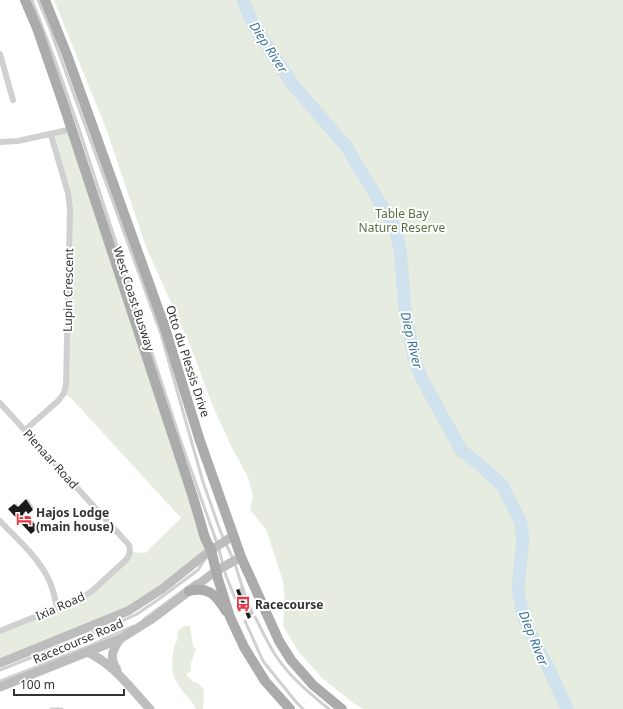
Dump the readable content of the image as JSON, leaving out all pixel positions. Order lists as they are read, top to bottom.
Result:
{
  "streets": {
    "main road": ["Otto du Plessis Drive", "Racecourse Road"],
    "street": ["Lupin Crescent", "Pienaar Road", "Ixia Road"],
    "lane": ["West Coast Busway"]
  },
  "crossings": [
    ["Lupin Crescent", "Pienaar Road"],
    ["West Coast Busway", "Otto du Plessis Drive"],
    ["West Coast Busway", "Racecourse Road"],
    ["Otto du Plessis Drive", "Racecourse Road"],
    ["Pienaar Road", "Ixia Road"]
  ],
  "water": ["Diep River"],
  "parks": ["Table Bay Nature Reserve"],
  "places": {
    "hotel": ["Hajos Lodge (main house)"],
    "bus stop": ["Racecourse"]
  },
  "scale_bar": "100 m"
}
